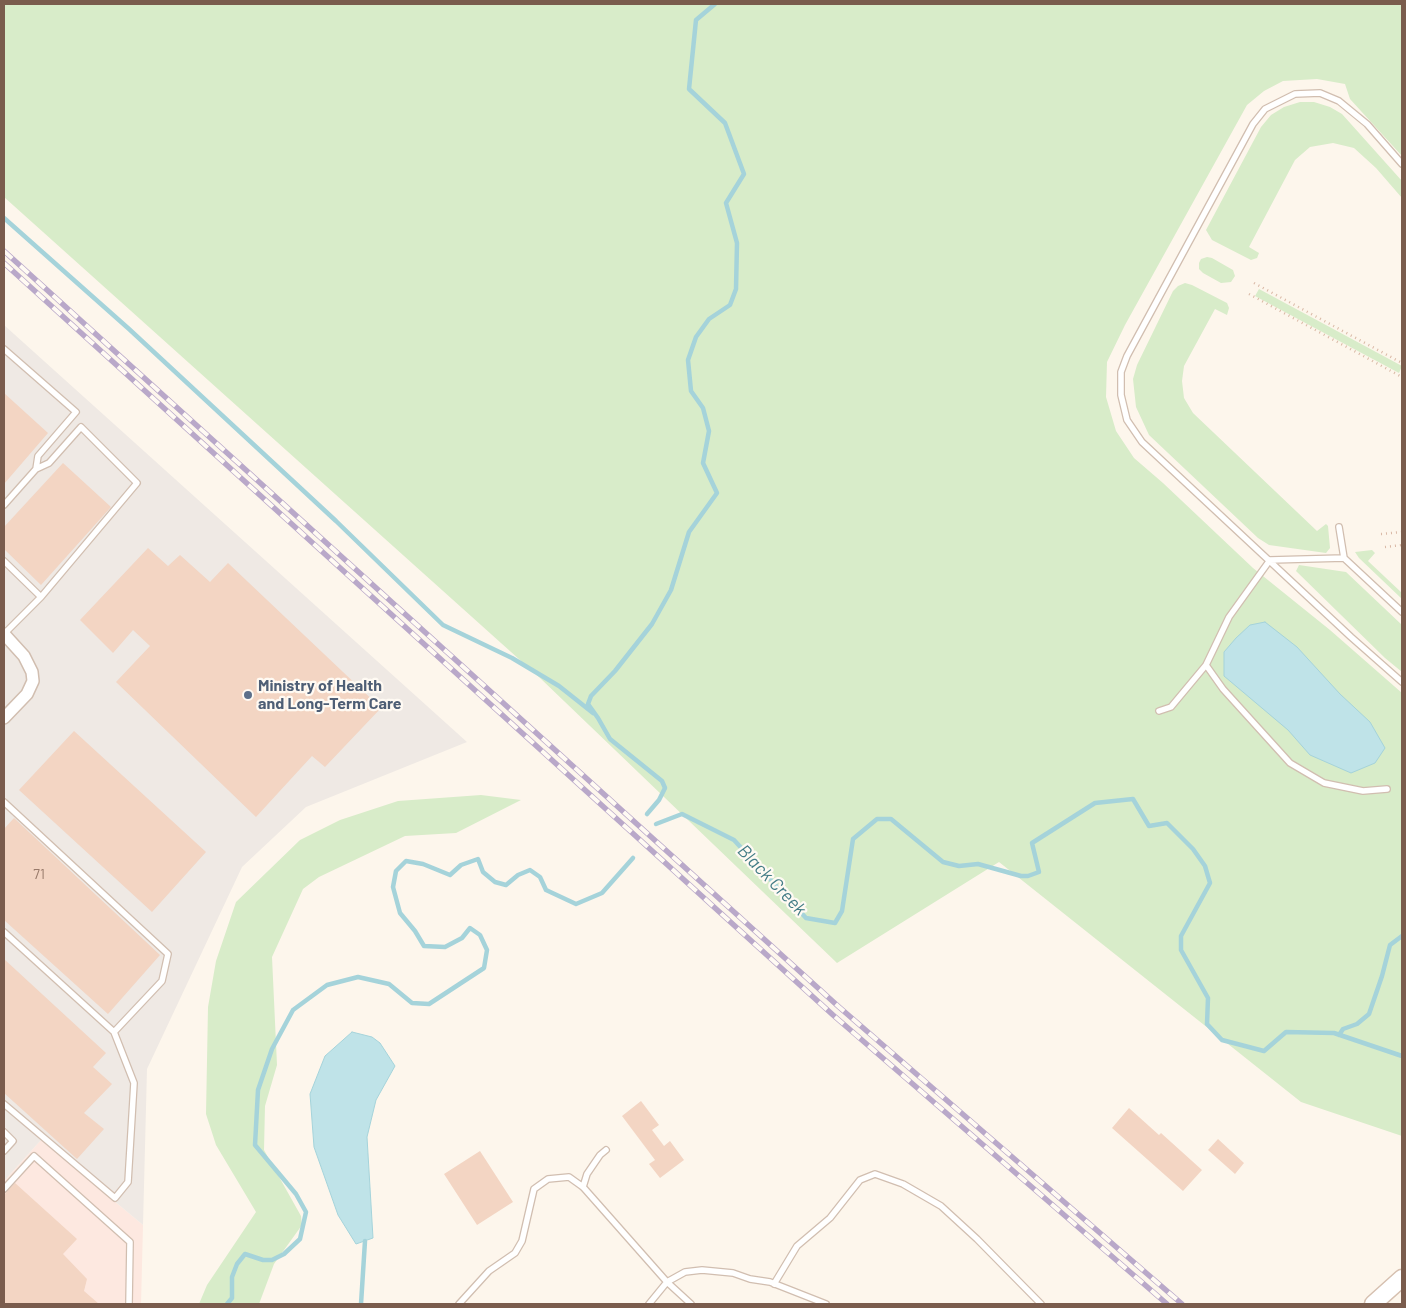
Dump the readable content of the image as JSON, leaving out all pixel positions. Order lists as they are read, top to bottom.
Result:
{
  "water": ["Black Creek"],
  "places": ["Ministry of Health and Long-Term Care"],
  "house_numbers": ["71"]
}
